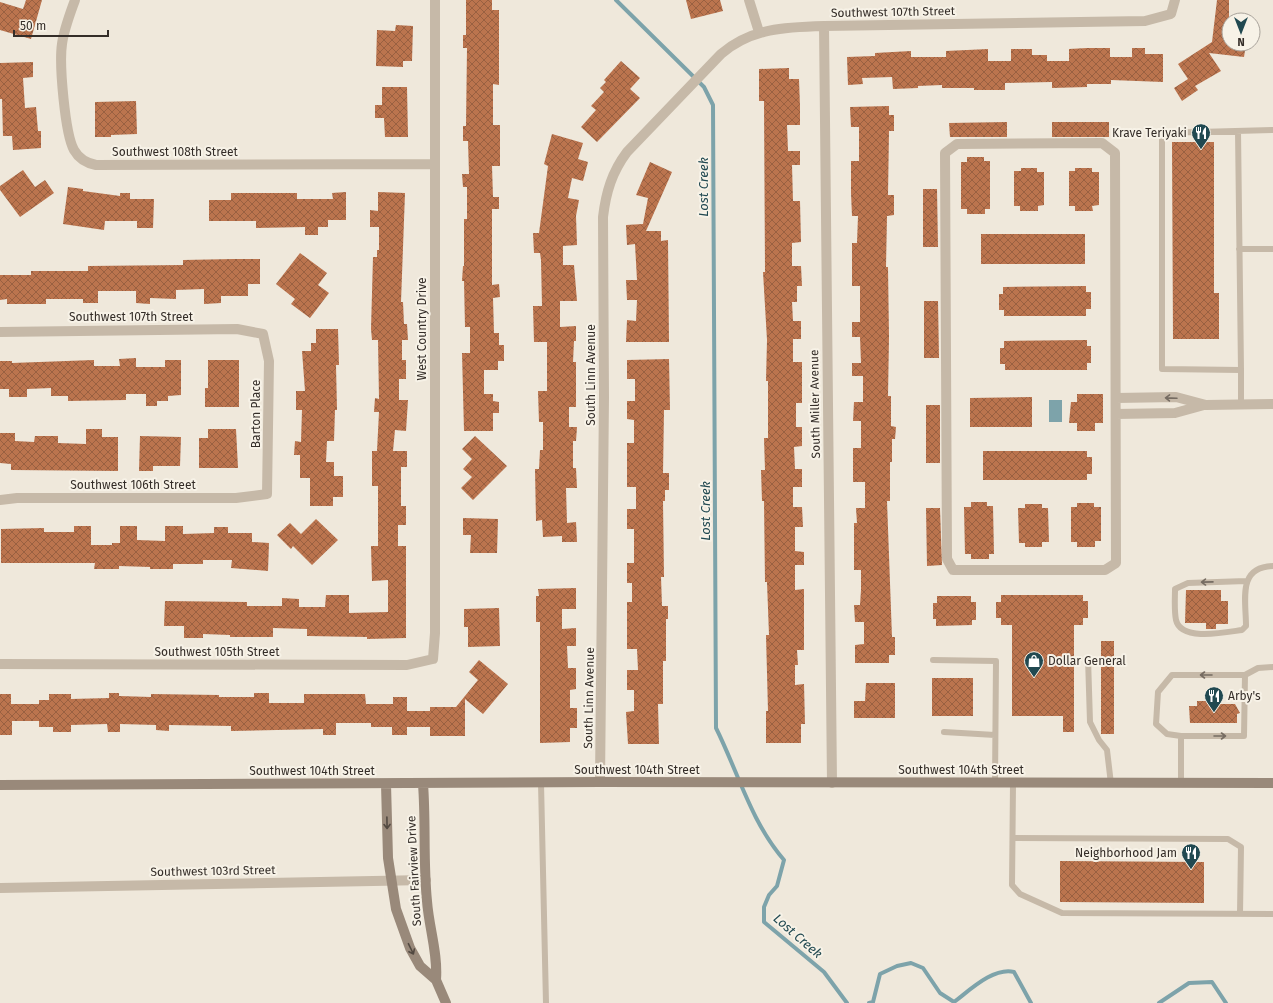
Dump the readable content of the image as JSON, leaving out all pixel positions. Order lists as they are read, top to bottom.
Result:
{
  "streets": {
    "main road": ["Southwest 104th Street", "South Fairview Drive"],
    "street": [
      "Southwest 107th Street",
      "Southwest 108th Street",
      "West Country Drive",
      "South Linn Avenue",
      "South Miller Avenue",
      "Barton Place",
      "Southwest 106th Street",
      "Southwest 105th Street",
      "Southwest 103rd Street"
    ]
  },
  "crossings": [
    ["Southwest 107th Street", "South Linn Avenue"],
    ["Southwest 107th Street", "South Miller Avenue"],
    ["Southwest 107th Street", "Barton Place"],
    ["Southwest 108th Street", "West Country Drive"],
    ["West Country Drive", "Southwest 105th Street"],
    ["South Linn Avenue", "Southwest 104th Street"],
    ["South Miller Avenue", "Southwest 104th Street"],
    ["Barton Place", "Southwest 106th Street"],
    ["Southwest 104th Street", "South Fairview Drive"],
    ["Southwest 103rd Street", "South Fairview Drive"]
  ],
  "water": ["Lost Creek"],
  "places": {
    "restaurant": ["Krave Teriyaki", "Arby's", "Neighborhood Jam"],
    "shop": ["Dollar General"]
  },
  "scale_bar": "50 m",
  "north": "bottom"
}
